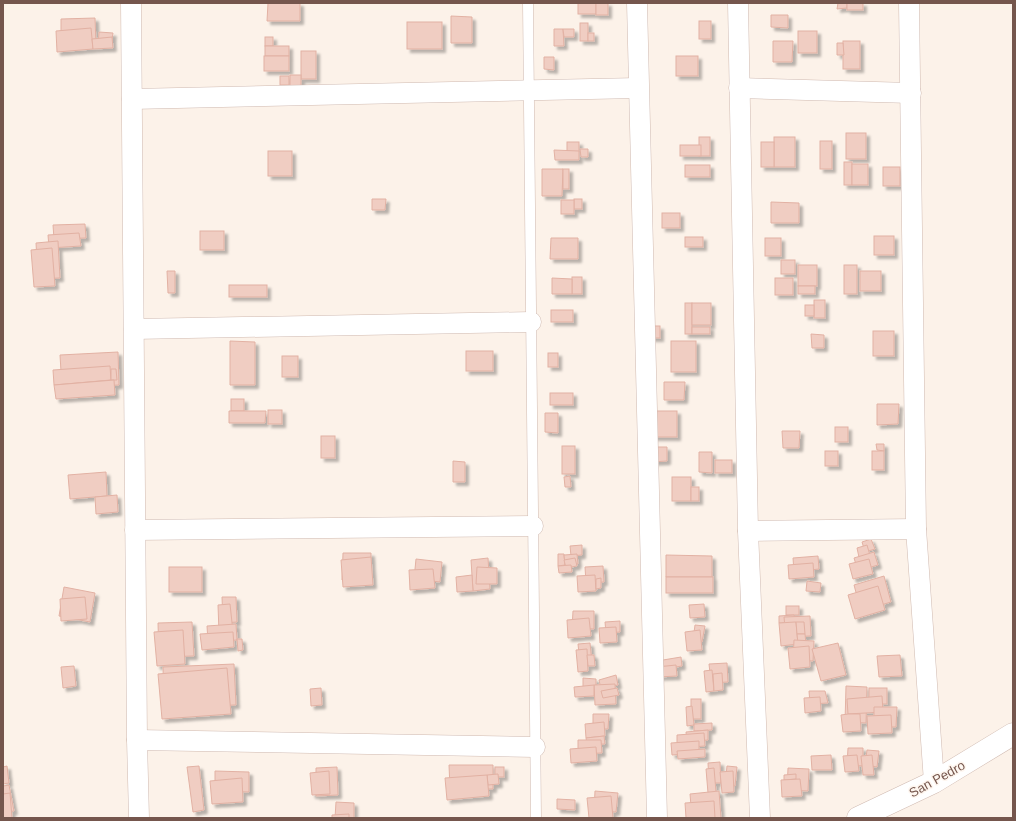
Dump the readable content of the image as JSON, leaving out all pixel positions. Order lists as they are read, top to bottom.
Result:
{
  "streets": {
    "street": ["San Pedro"]
  }
}
